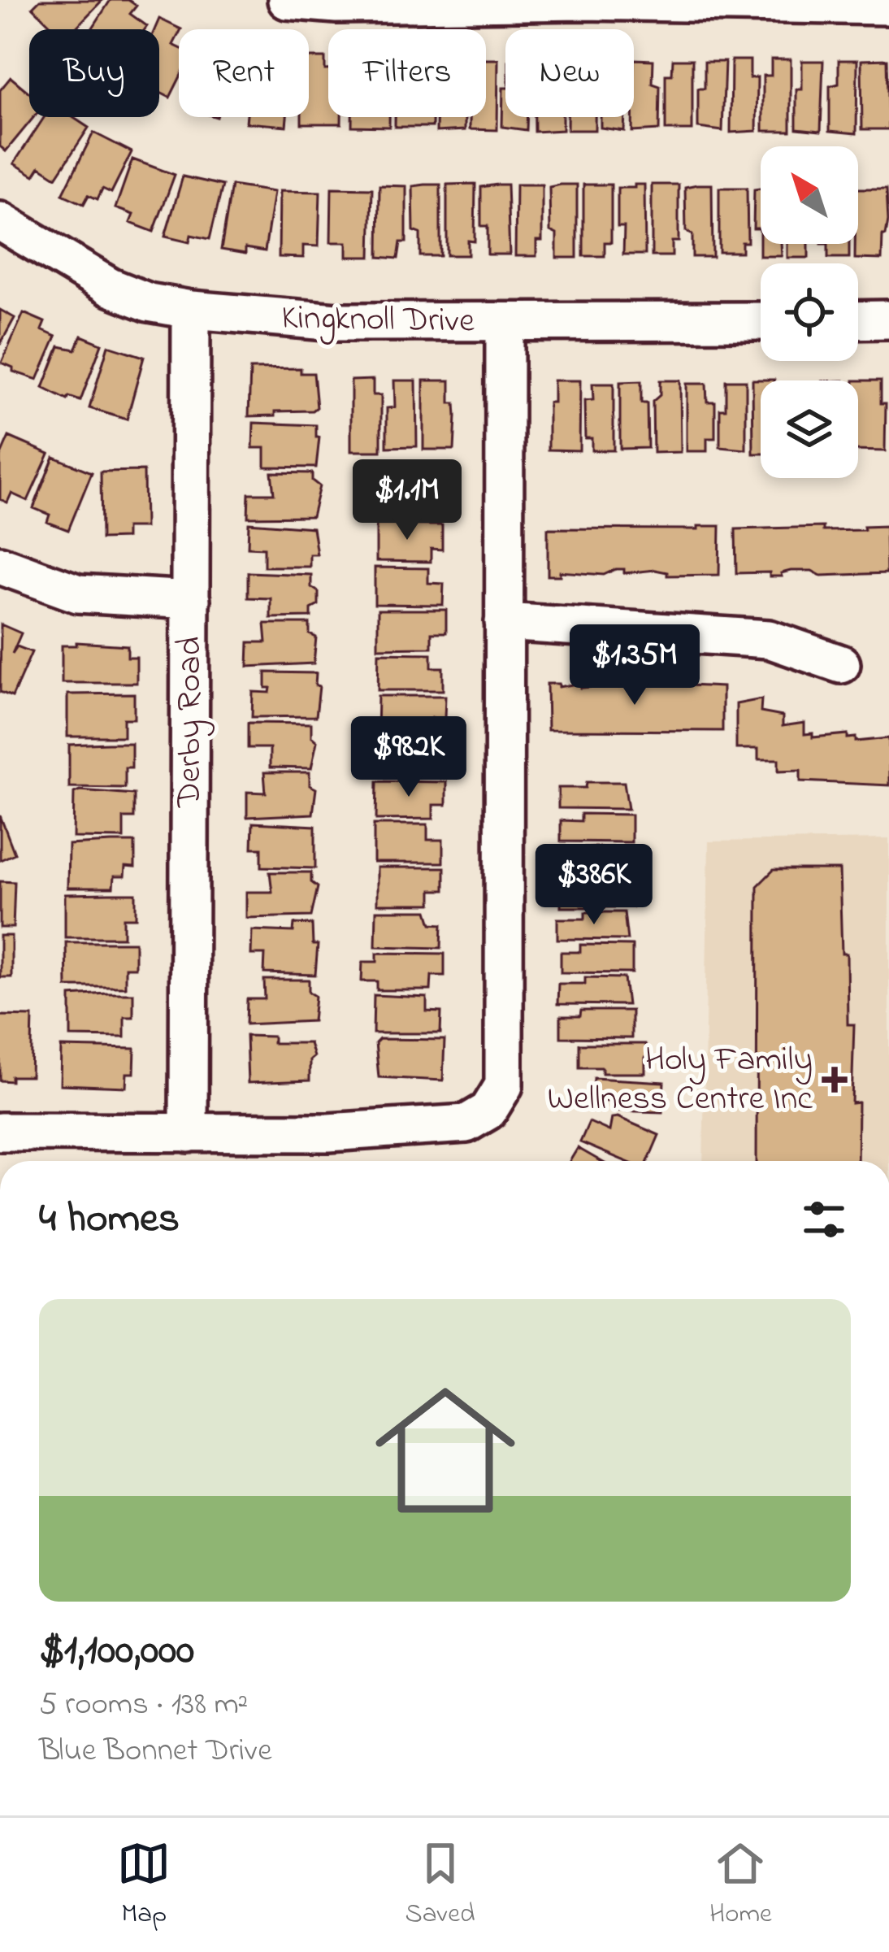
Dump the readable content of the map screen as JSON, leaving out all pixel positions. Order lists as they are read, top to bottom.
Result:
{
  "streets": {
    "street": ["Kingknoll Drive", "Derby Road"]
  },
  "crossings": [
    ["Kingknoll Drive", "Derby Road"]
  ],
  "places": {
    "health": ["Holy Family Wellness Centre Inc"]
  },
  "north": "top left",
  "page": {
    "chip": [
      "Buy",
      "Rent",
      "Filters",
      "New"
    ],
    "price": [
      "$1.1M",
      "$1.35M",
      "$982K",
      "$386K"
    ],
    "heading": "4 homes",
    "list": [
      {
        "name": "$1,100,000",
        "note": "5 rooms · 138 m² · Blue Bonnet Drive"
      }
    ],
    "tabs": ["Map", "Saved", "Home"]
  }
}
